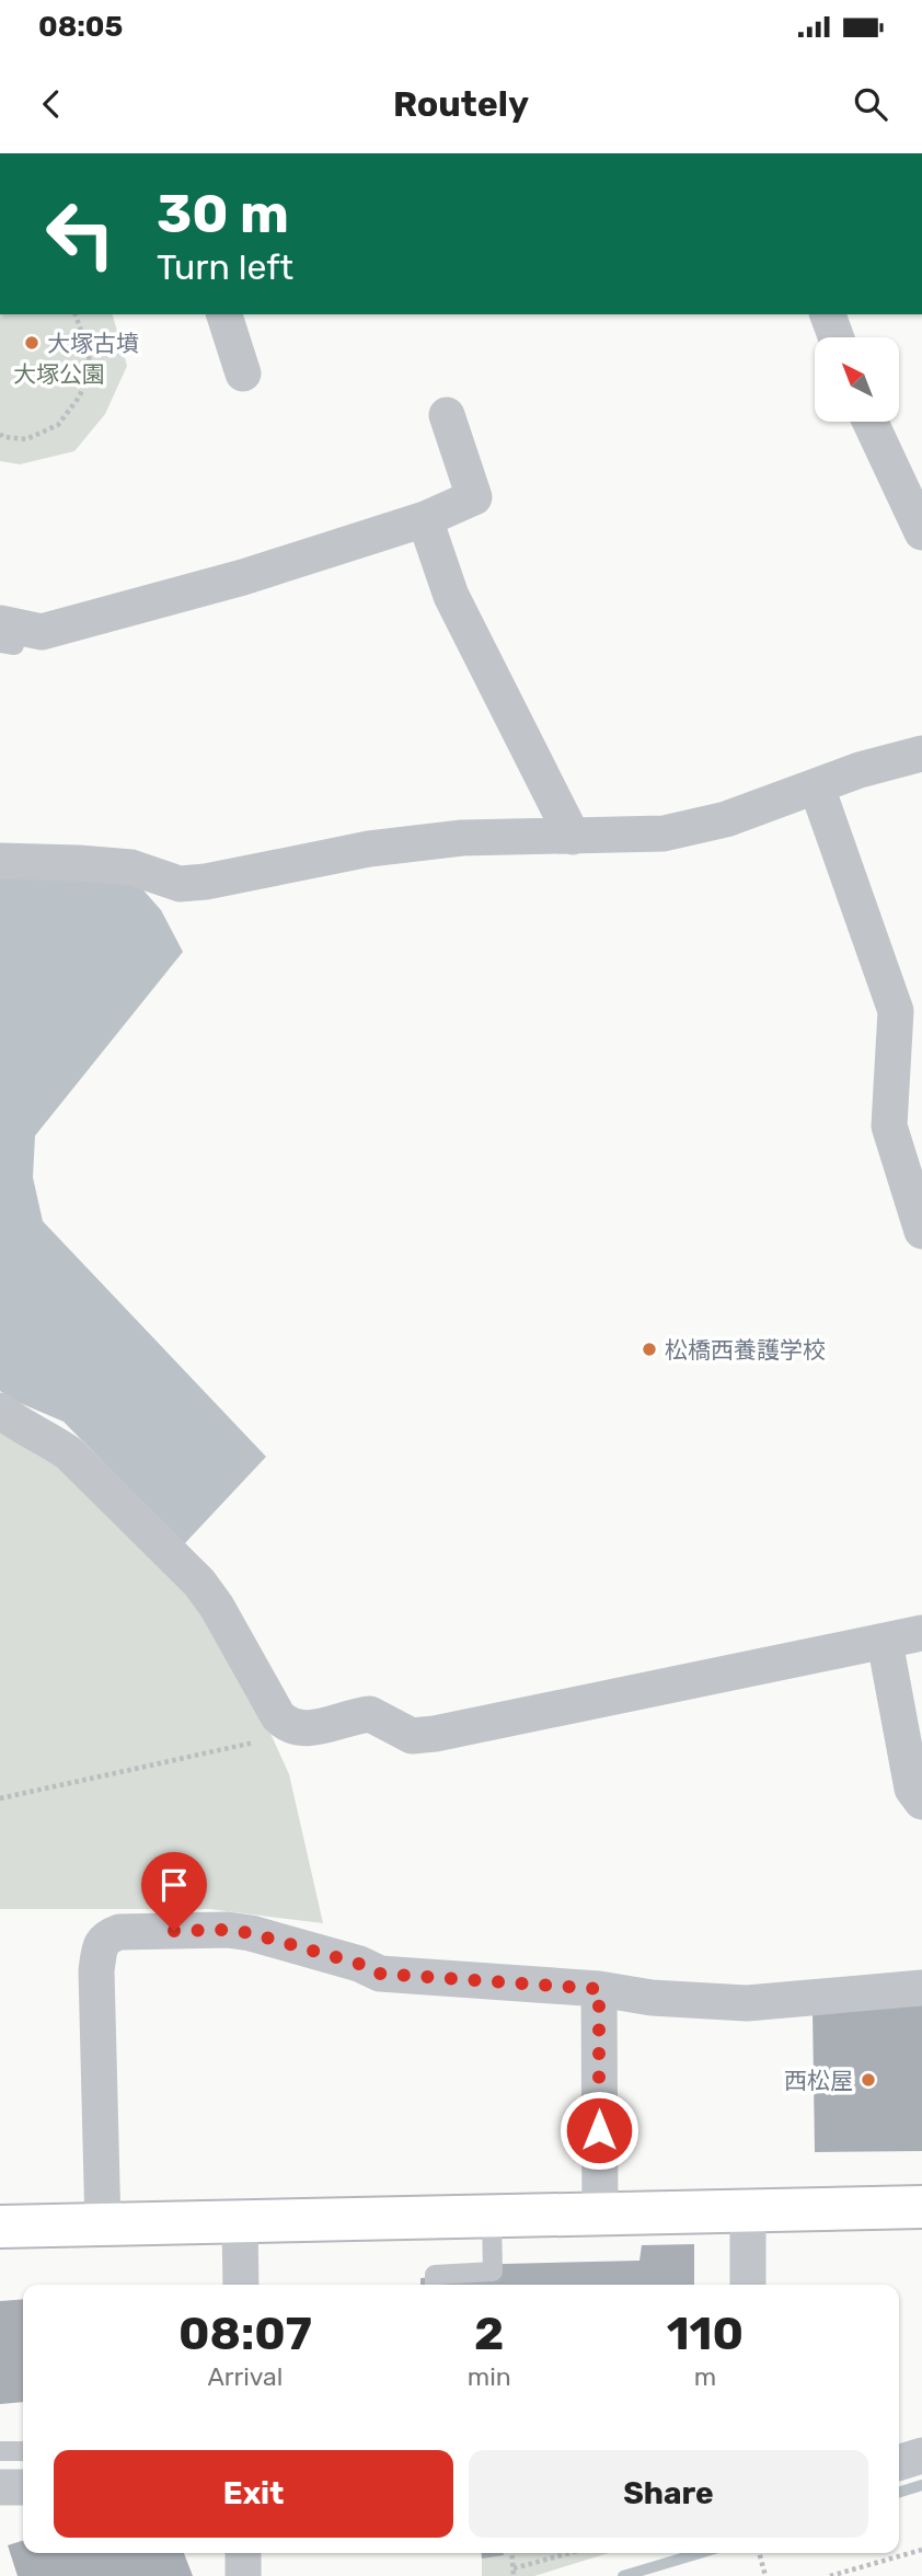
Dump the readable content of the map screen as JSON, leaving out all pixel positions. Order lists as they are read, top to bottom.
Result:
{
  "parks": ["大塚公園"],
  "places": ["大塚古墳", "松橋西養護学校", "西松屋"],
  "north": "top left",
  "page": {
    "status": "08:05",
    "header": "Routely",
    "turn": ["30 m", "Turn left"],
    "eta": [
      "08:07",
      "Arrival",
      "2",
      "min",
      "110",
      "m"
    ],
    "buttons": ["Exit", "Share"]
  }
}
